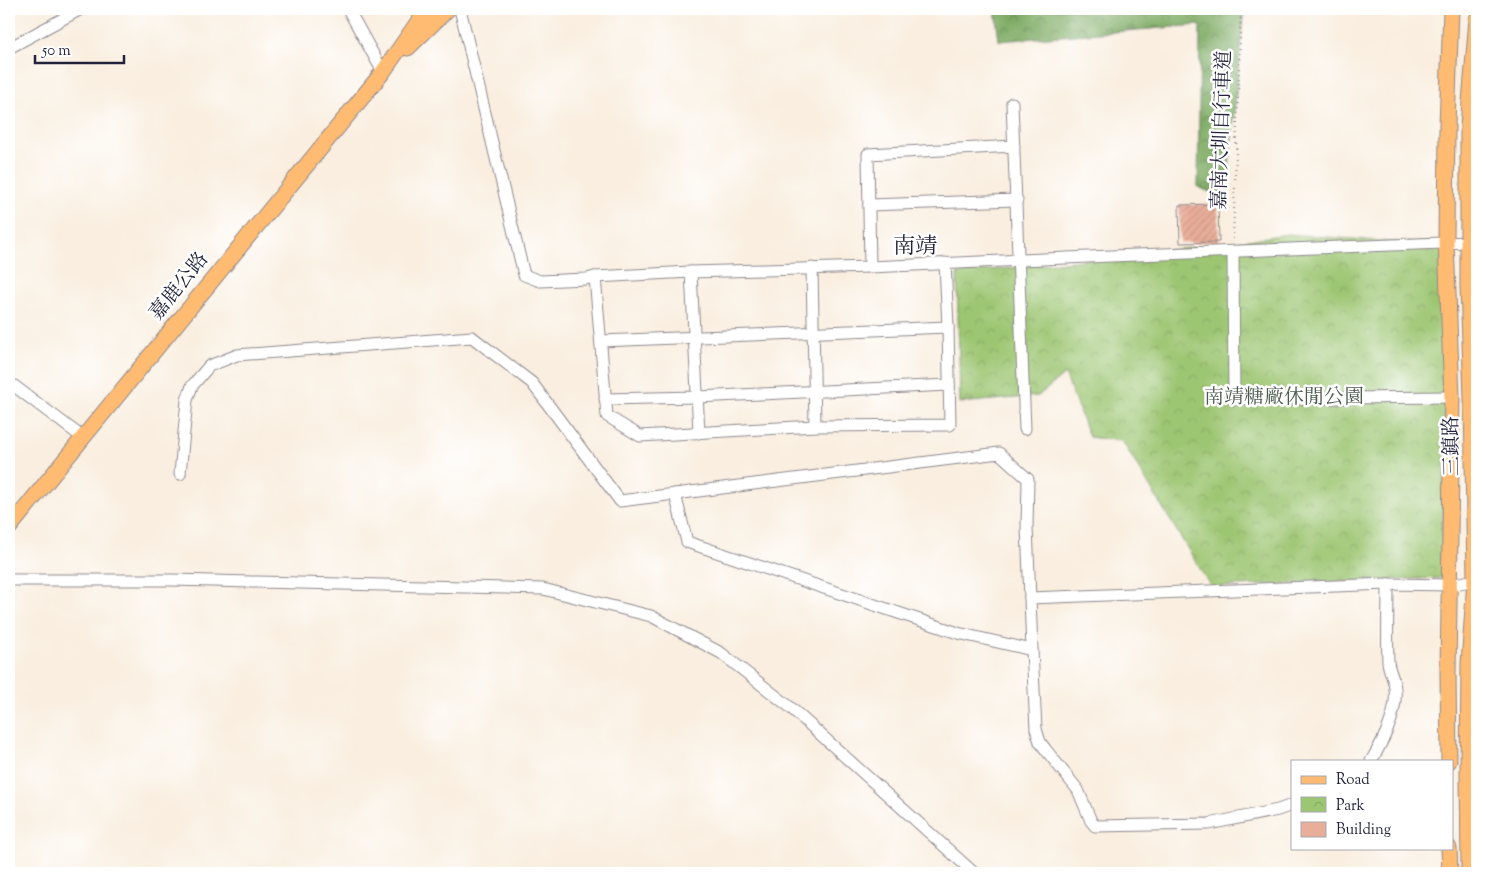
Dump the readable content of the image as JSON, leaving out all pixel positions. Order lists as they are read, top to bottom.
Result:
{
  "streets": {
    "main road": ["嘉鹿公路", "三鎮路"],
    "path": ["嘉南大圳自行車道"]
  },
  "districts": ["南靖"],
  "parks": ["南靖糖廠休閒公園"],
  "legend": ["Road", "Park", "Building"],
  "scale_bar": "50 m"
}
